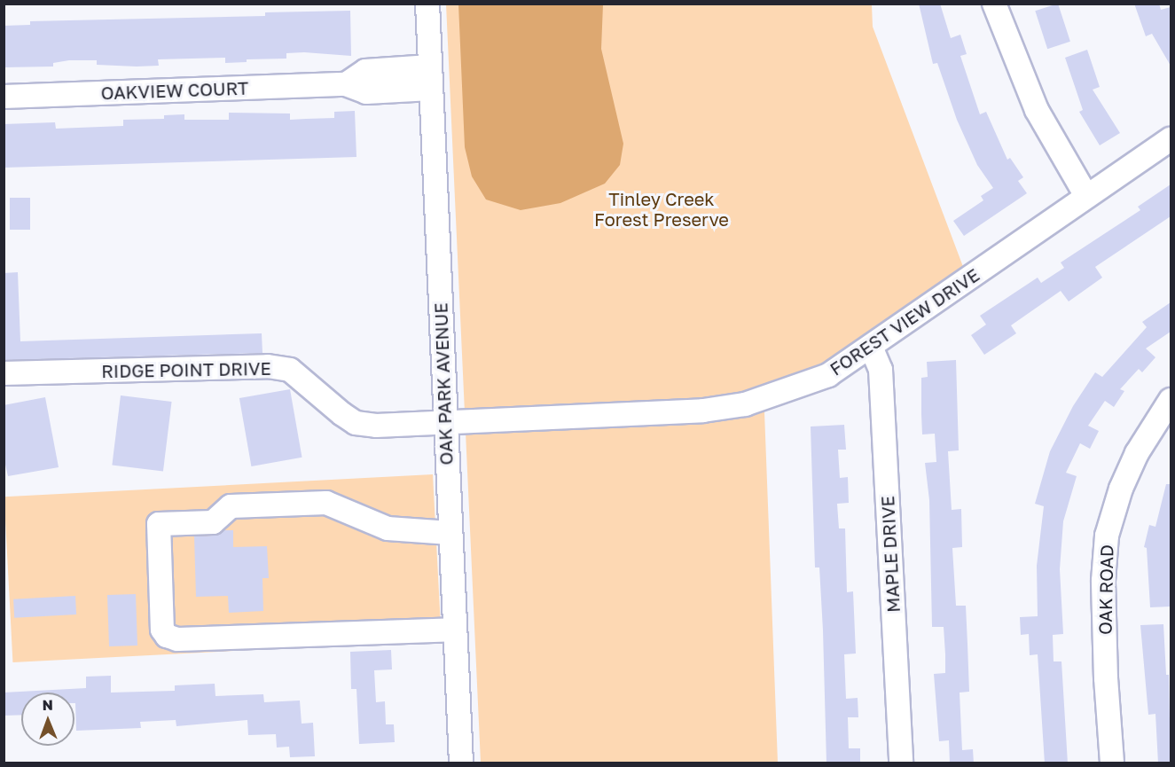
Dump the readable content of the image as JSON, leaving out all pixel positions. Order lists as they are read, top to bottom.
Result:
{
  "streets": {
    "street": [
      "OAKVIEW COURT",
      "FOREST VIEW DRIVE",
      "RIDGE POINT DRIVE",
      "OAK PARK AVENUE",
      "MAPLE DRIVE",
      "OAK ROAD"
    ]
  },
  "crossings": [
    ["OAKVIEW COURT", "OAK PARK AVENUE"],
    ["FOREST VIEW DRIVE", "RIDGE POINT DRIVE"],
    ["FOREST VIEW DRIVE", "OAK PARK AVENUE"],
    ["FOREST VIEW DRIVE", "MAPLE DRIVE"],
    ["RIDGE POINT DRIVE", "OAK PARK AVENUE"]
  ],
  "parks": ["Tinley Creek Forest Preserve"],
  "north": "top"
}
